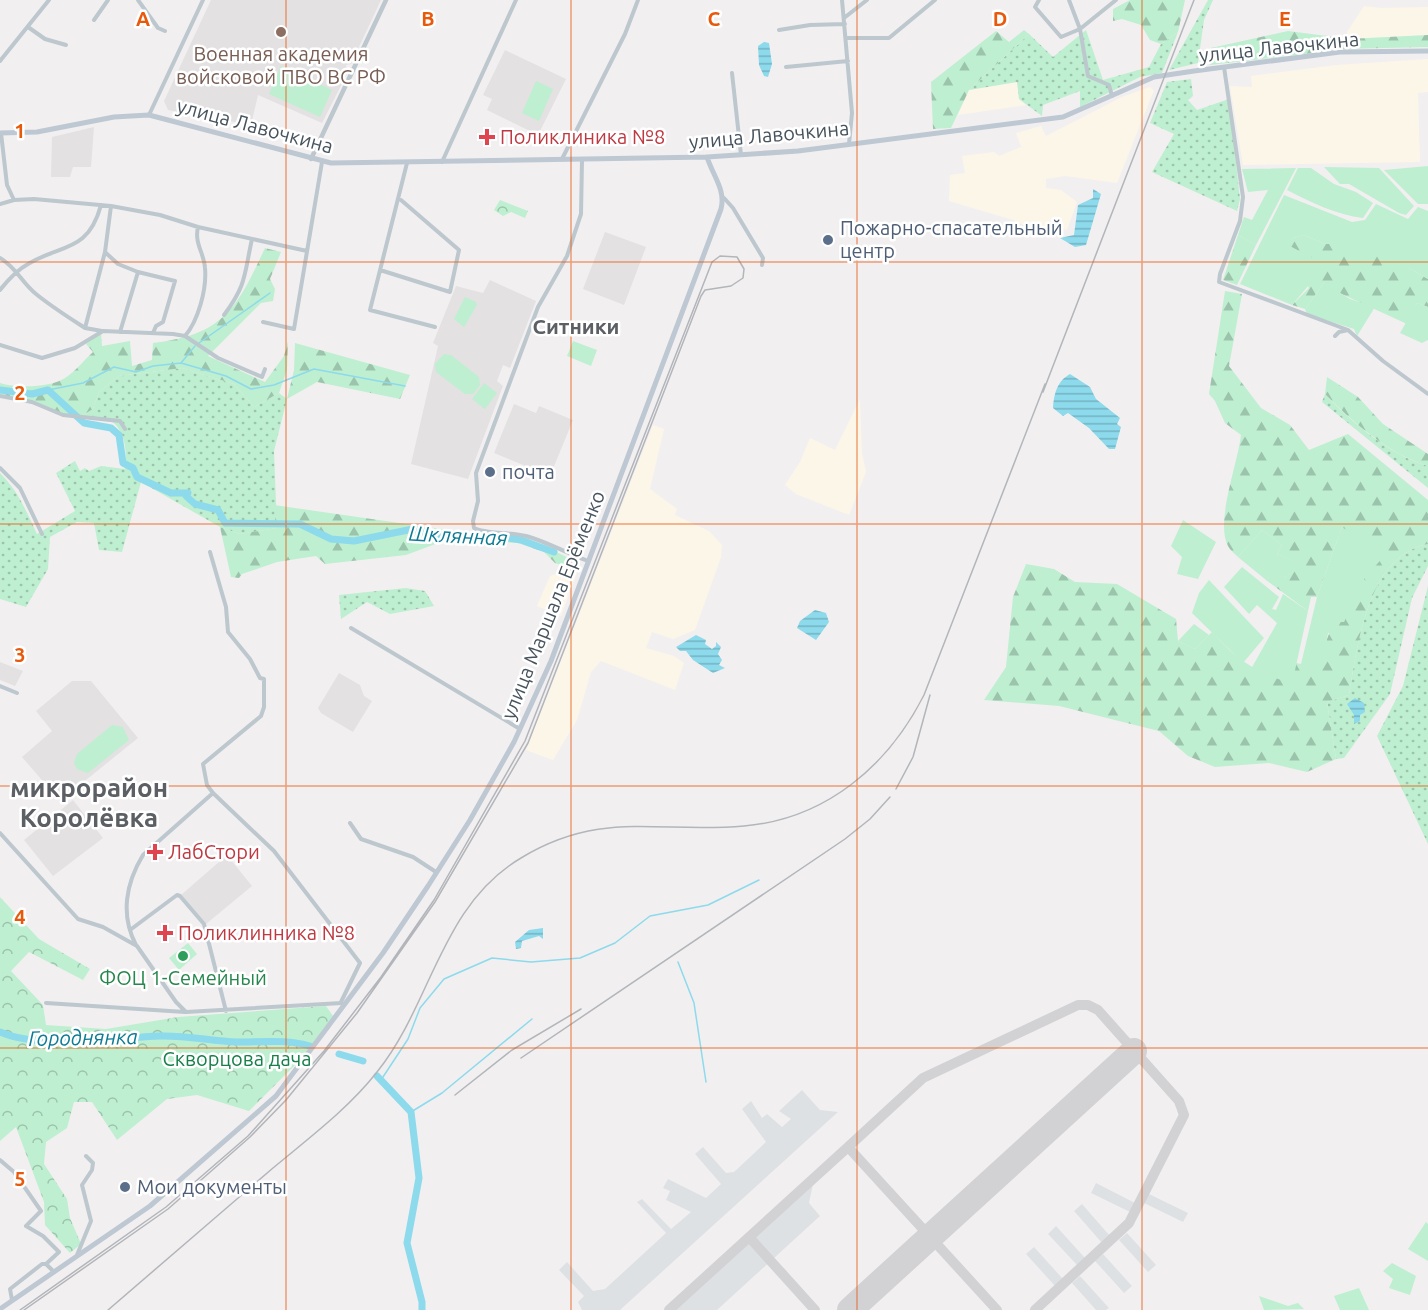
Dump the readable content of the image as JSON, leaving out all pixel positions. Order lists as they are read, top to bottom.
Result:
{
  "streets": {
    "main road": ["улица Лавочкина", "улица Маршала Ерёменко"]
  },
  "districts": ["Ситники", "микрорайон Королёвка"],
  "water": ["Шклянная", "Городнянка"],
  "parks": ["Скворцова дача"],
  "places": {
    "other": [
      "Военная академия войсковой ПВО ВС РФ",
      "Пожарно-спасательный центр",
      "почта",
      "ФОЦ 1-Семейный",
      "Мои документы"
    ],
    "health": ["Поликлиника №8", "ЛабСтори", "Поликлинника №8"]
  },
  "grid": {
    "columns": [
      "A",
      "B",
      "C",
      "D",
      "E"
    ],
    "rows": [
      "1",
      "2",
      "3",
      "4",
      "5"
    ]
  }
}
